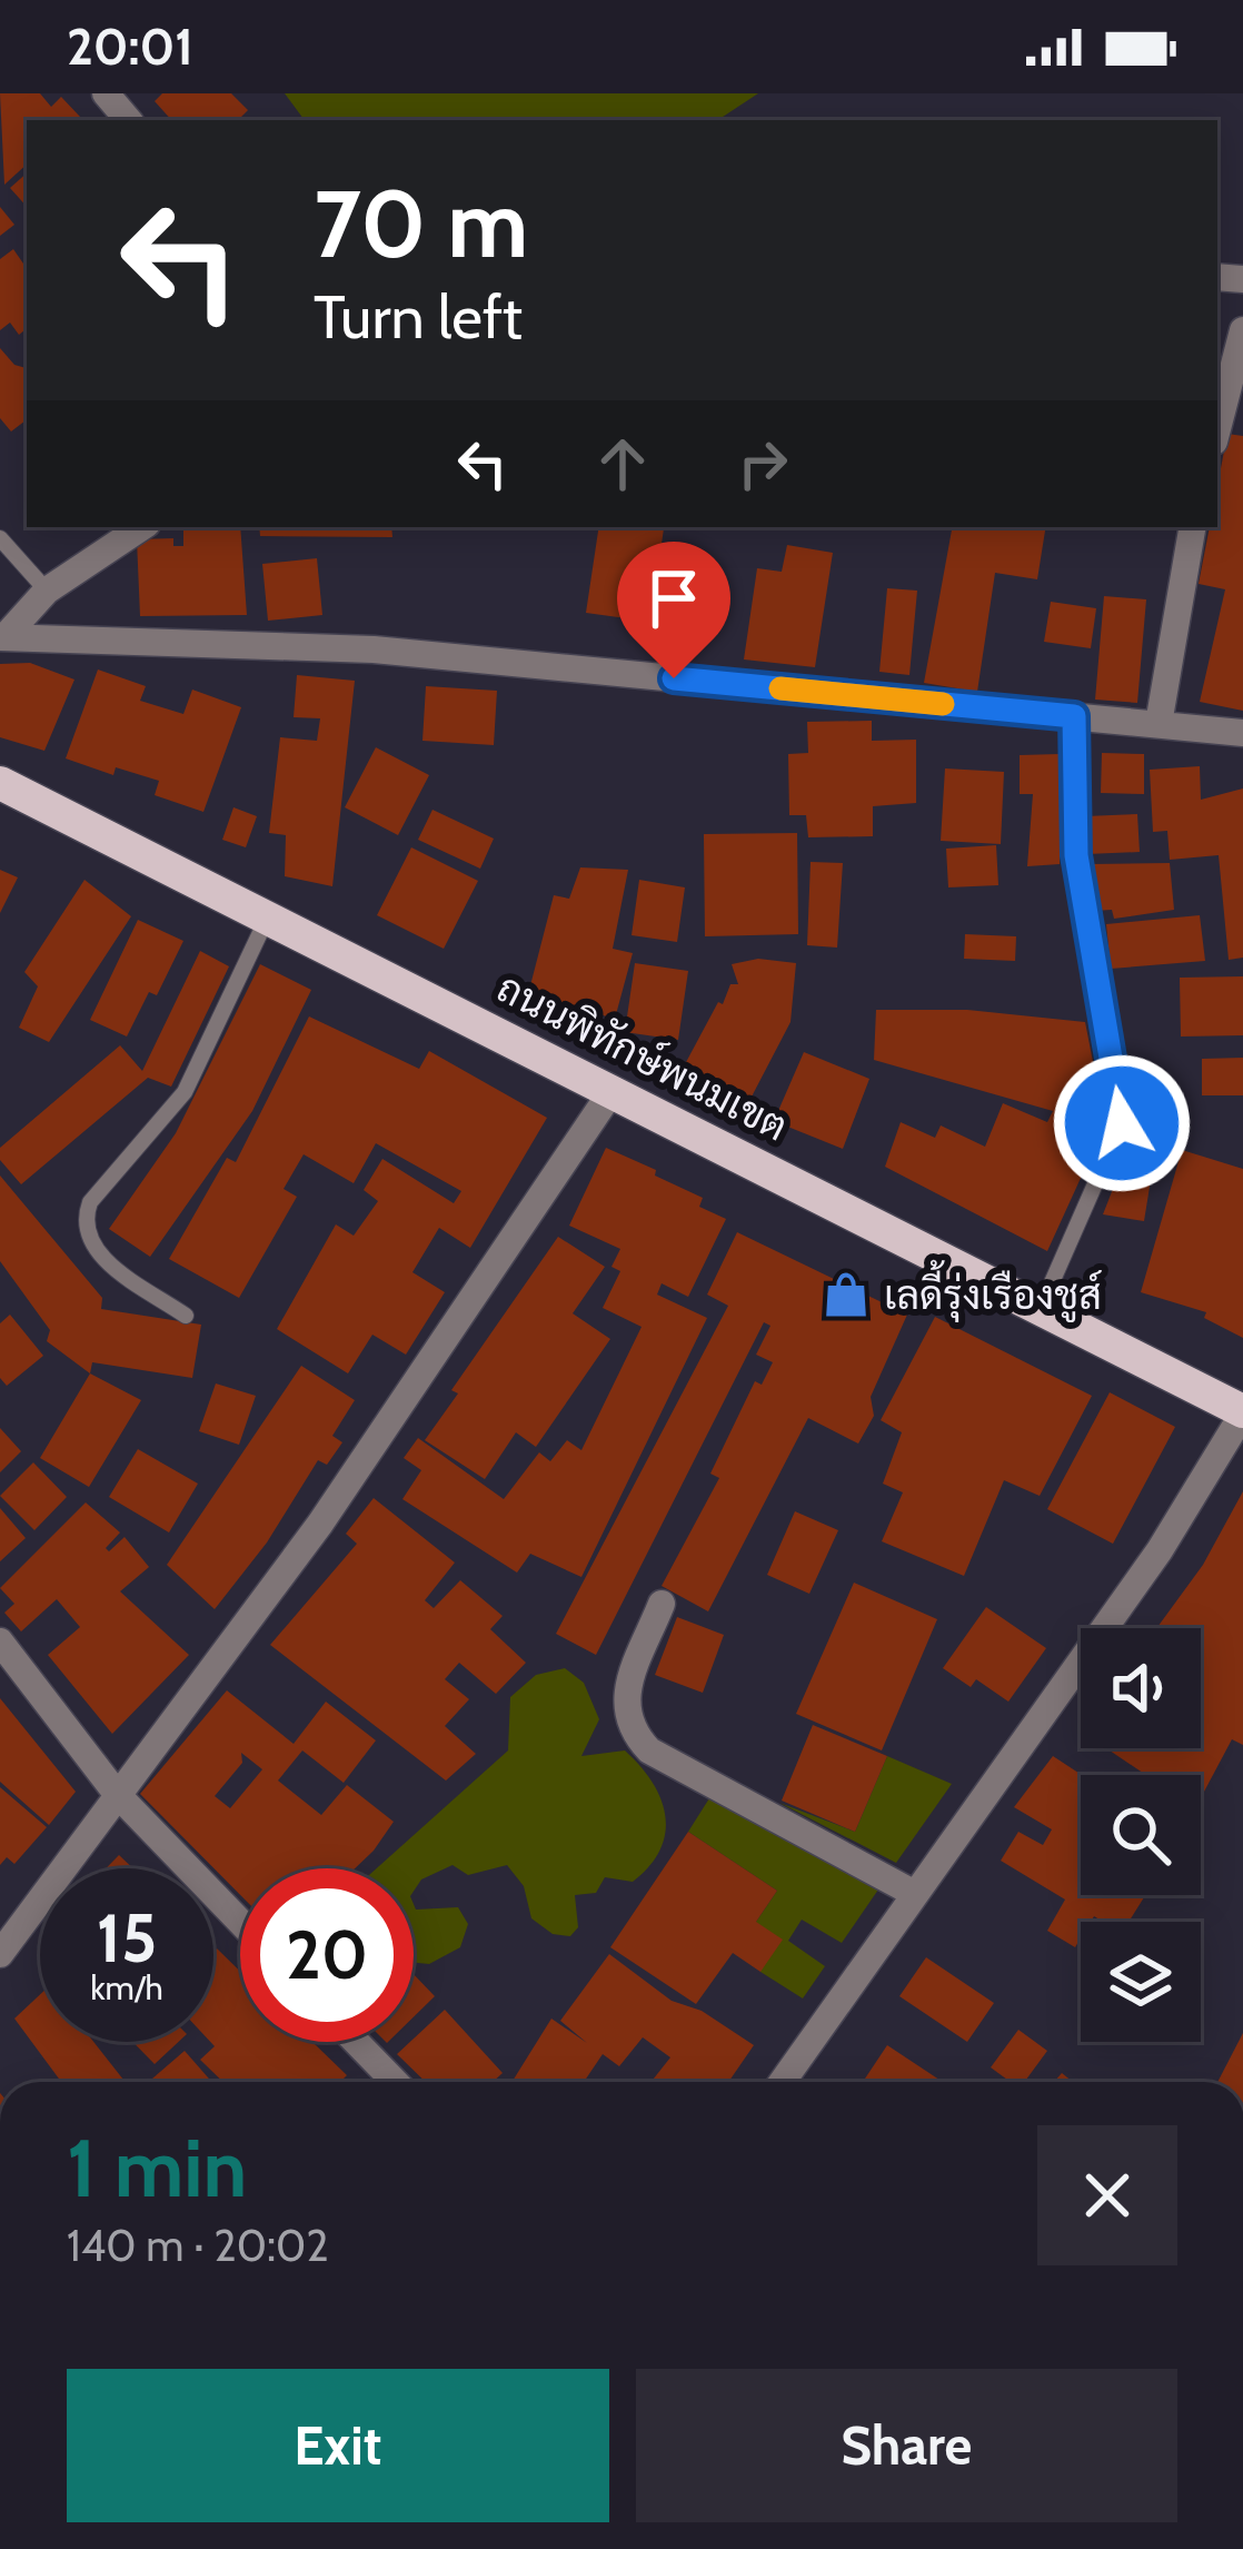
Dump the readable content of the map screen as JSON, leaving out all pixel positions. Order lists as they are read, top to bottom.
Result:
{
  "streets": {
    "main road": ["ถนนพิทักษ์พนมเขต"]
  },
  "places": {
    "shop": ["เลดี้รุ่งเรืองชูส์"]
  },
  "page": {
    "status": "20:01",
    "turn": ["70 m", "Turn left"],
    "speed": "15 km/h",
    "limit": "20",
    "heading": ["1 min", "140 m · 20:02"],
    "buttons": ["Exit", "Share"]
  }
}
